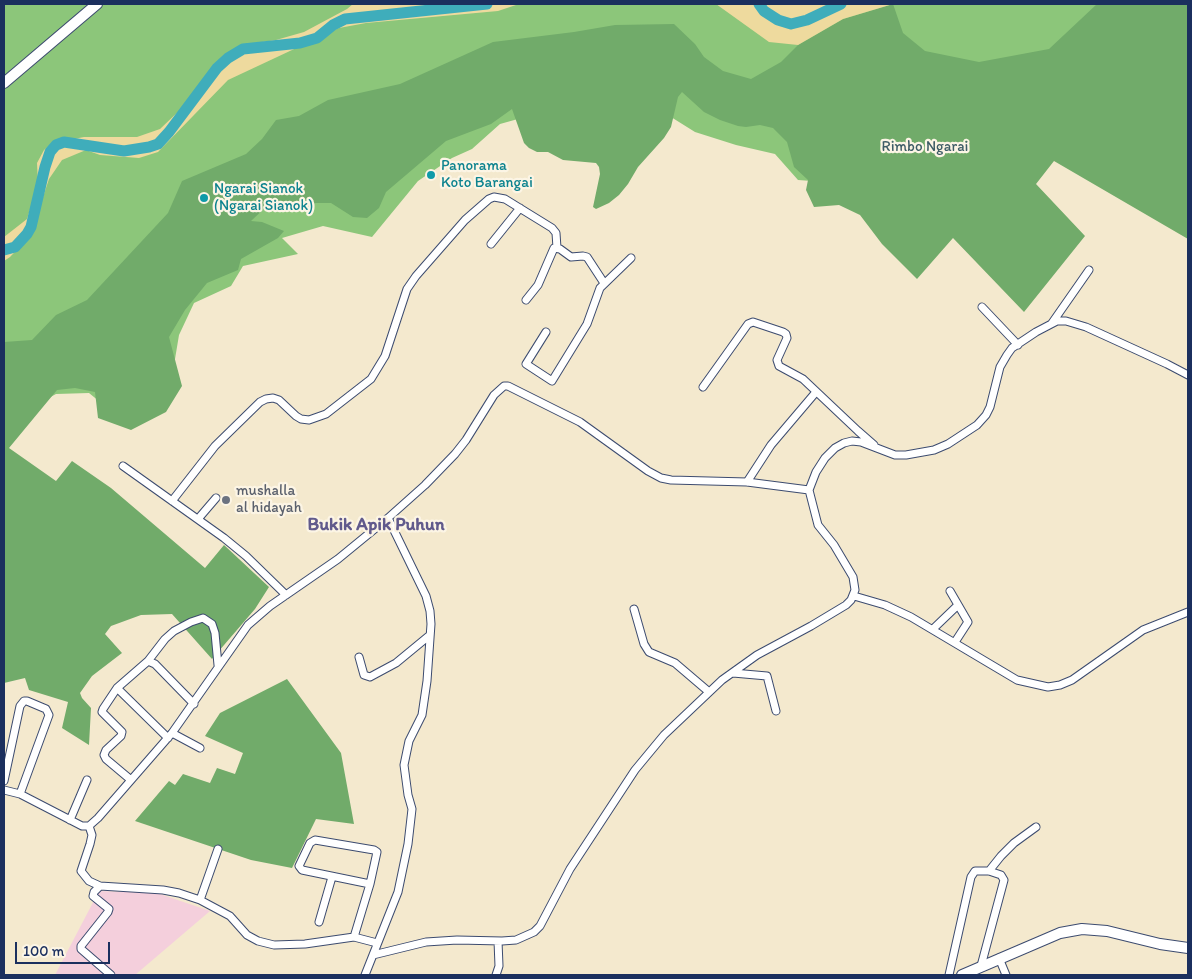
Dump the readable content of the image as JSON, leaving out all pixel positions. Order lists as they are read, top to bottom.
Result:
{
  "districts": ["Bukik Apik Puhun"],
  "parks": ["Rimbo Ngarai"],
  "places": ["Panorama Koto Barangai", "Ngarai Sianok (Ngarai Sianok)", "mushalla al hidayah"],
  "scale_bar": "100 m"
}
